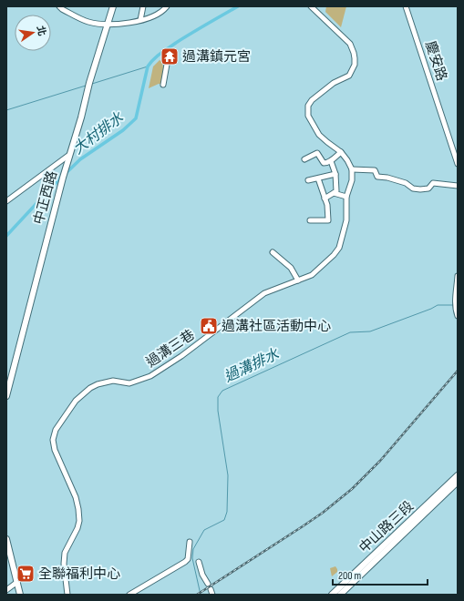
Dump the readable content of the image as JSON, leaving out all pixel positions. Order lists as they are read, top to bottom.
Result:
{
  "streets": {
    "main road": ["中正西路", "中山路三段"],
    "street": ["慶安路", "過溝三巷"]
  },
  "water": ["大村排水", "過溝排水"],
  "places": {
    "temple": ["過溝鎮元宮"],
    "public building": ["過溝社區活動中心"],
    "supermarket": ["全聯福利中心"]
  },
  "scale_bar": "200 m",
  "north": "right"
}
